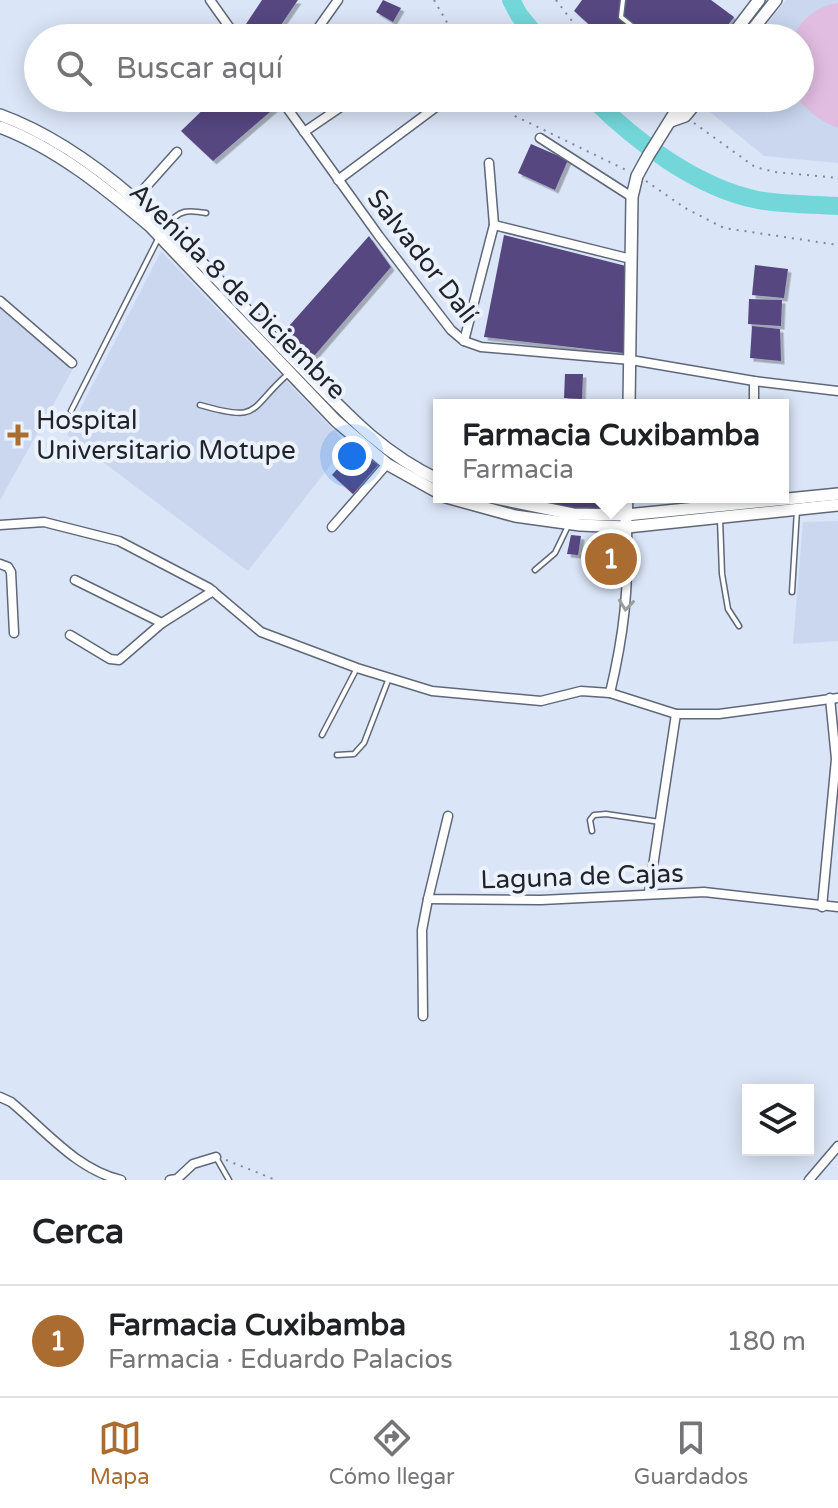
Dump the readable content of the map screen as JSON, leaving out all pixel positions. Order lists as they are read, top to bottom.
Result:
{
  "streets": {
    "main road": ["Avenida 8 de Diciembre"],
    "street": ["Salvador Dalí", "Laguna de Cajas"]
  },
  "places": {
    "health": ["Hospital Universitario Motupe"]
  },
  "page": {
    "search": "Buscar aquí",
    "popup": ["Farmacia Cuxibamba", "Farmacia"],
    "pins": "1",
    "heading": "Cerca",
    "list": [
      {
        "mark": "1",
        "name": "Farmacia Cuxibamba",
        "note": "Farmacia · Eduardo Palacios",
        "value": "180 m"
      }
    ],
    "nav": ["Mapa", "Cómo llegar", "Guardados"]
  }
}
